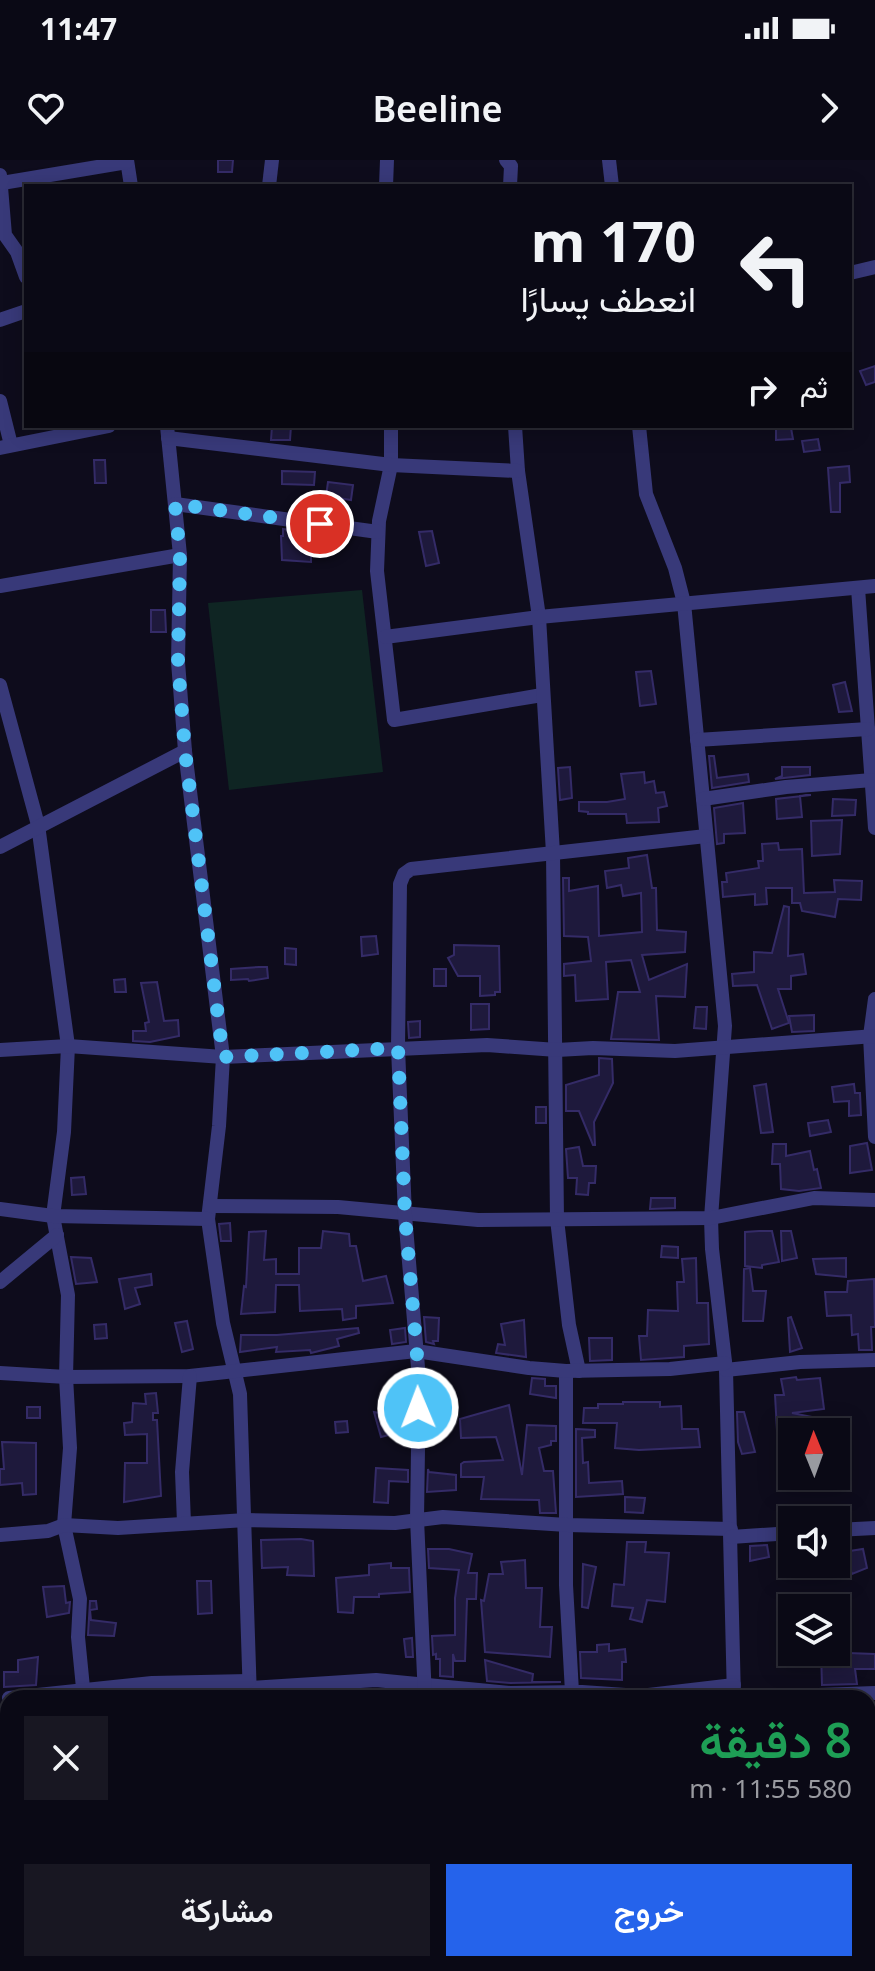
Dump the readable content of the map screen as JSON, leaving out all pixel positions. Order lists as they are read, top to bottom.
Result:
{
  "north": "top",
  "page": {
    "status": "11:47",
    "header": "Beeline",
    "turn": ["170 m", "انعطف يسارًا"],
    "then": "ثم",
    "heading": ["8 دقيقة", "580 m · 11:55"],
    "buttons": ["خروج", "مشاركة"]
  }
}
